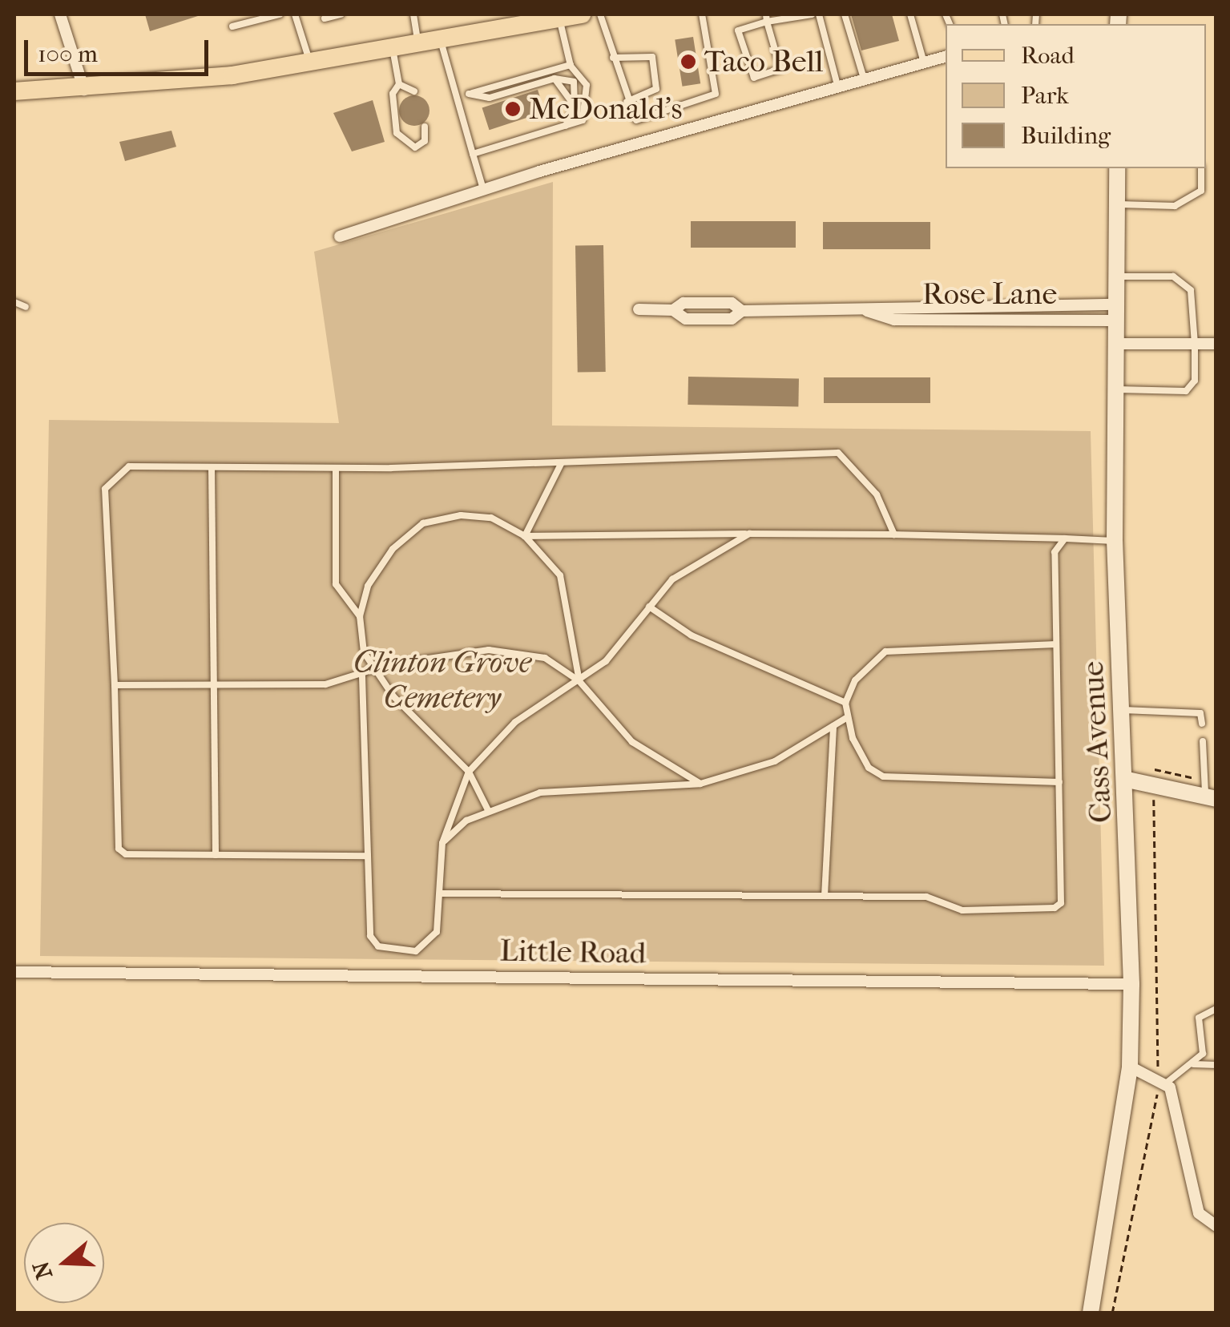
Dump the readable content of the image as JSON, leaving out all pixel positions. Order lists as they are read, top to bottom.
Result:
{
  "streets": {
    "main road": ["Cass Avenue"],
    "street": ["Rose Lane", "Little Road"]
  },
  "crossings": [
    ["Rose Lane", "Cass Avenue"],
    ["Cass Avenue", "Little Road"]
  ],
  "parks": ["Clinton Grove Cemetery"],
  "places": ["Taco Bell", "McDonald's"],
  "legend": ["Road", "Park", "Building"],
  "scale_bar": "100 m",
  "north": "left"
}
